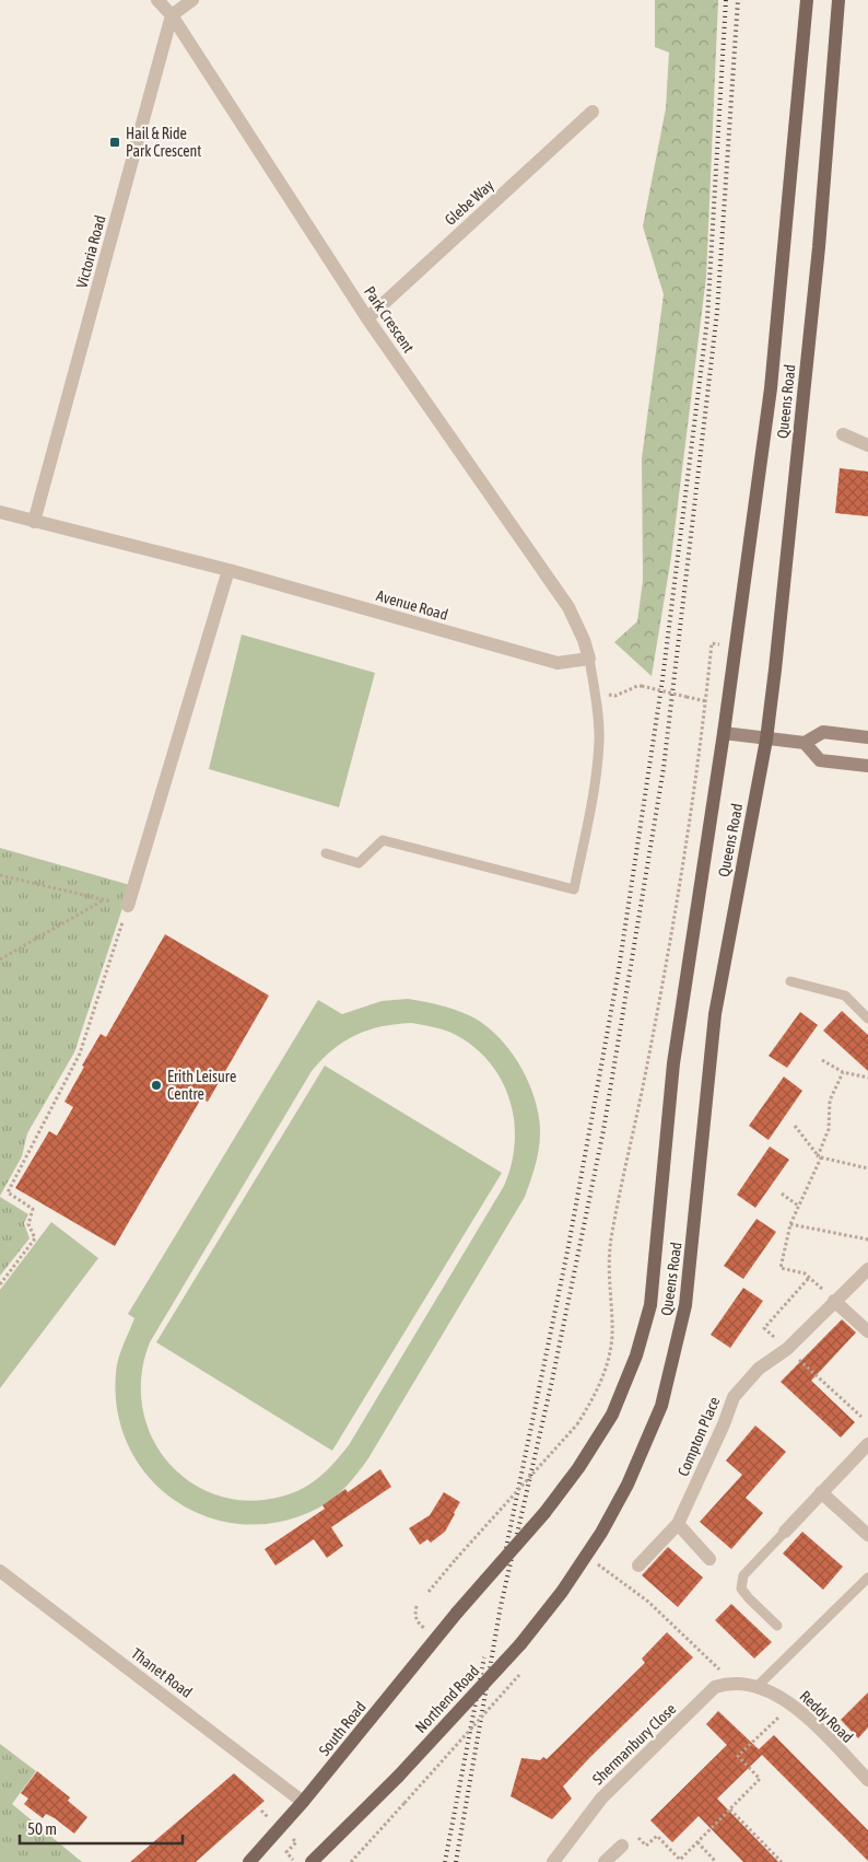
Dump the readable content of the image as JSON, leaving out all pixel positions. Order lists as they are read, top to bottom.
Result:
{
  "streets": {
    "main road": ["Queens Road", "Northend Road", "South Road"],
    "street": [
      "Glebe Way",
      "Victoria Road",
      "Park Crescent",
      "Avenue Road",
      "Compton Place",
      "Thanet Road",
      "Reddy Road",
      "Shermanbury Close"
    ]
  },
  "crossings": [
    ["Glebe Way", "Park Crescent"],
    ["Victoria Road", "Park Crescent"],
    ["Victoria Road", "Avenue Road"],
    ["Park Crescent", "Avenue Road"],
    ["Queens Road", "Northend Road"],
    ["Queens Road", "South Road"],
    ["Thanet Road", "South Road"]
  ],
  "places": {
    "transit": ["Hail & Ride Park Crescent"],
    "other": ["Erith Leisure Centre"]
  },
  "scale_bar": "50 m"
}
